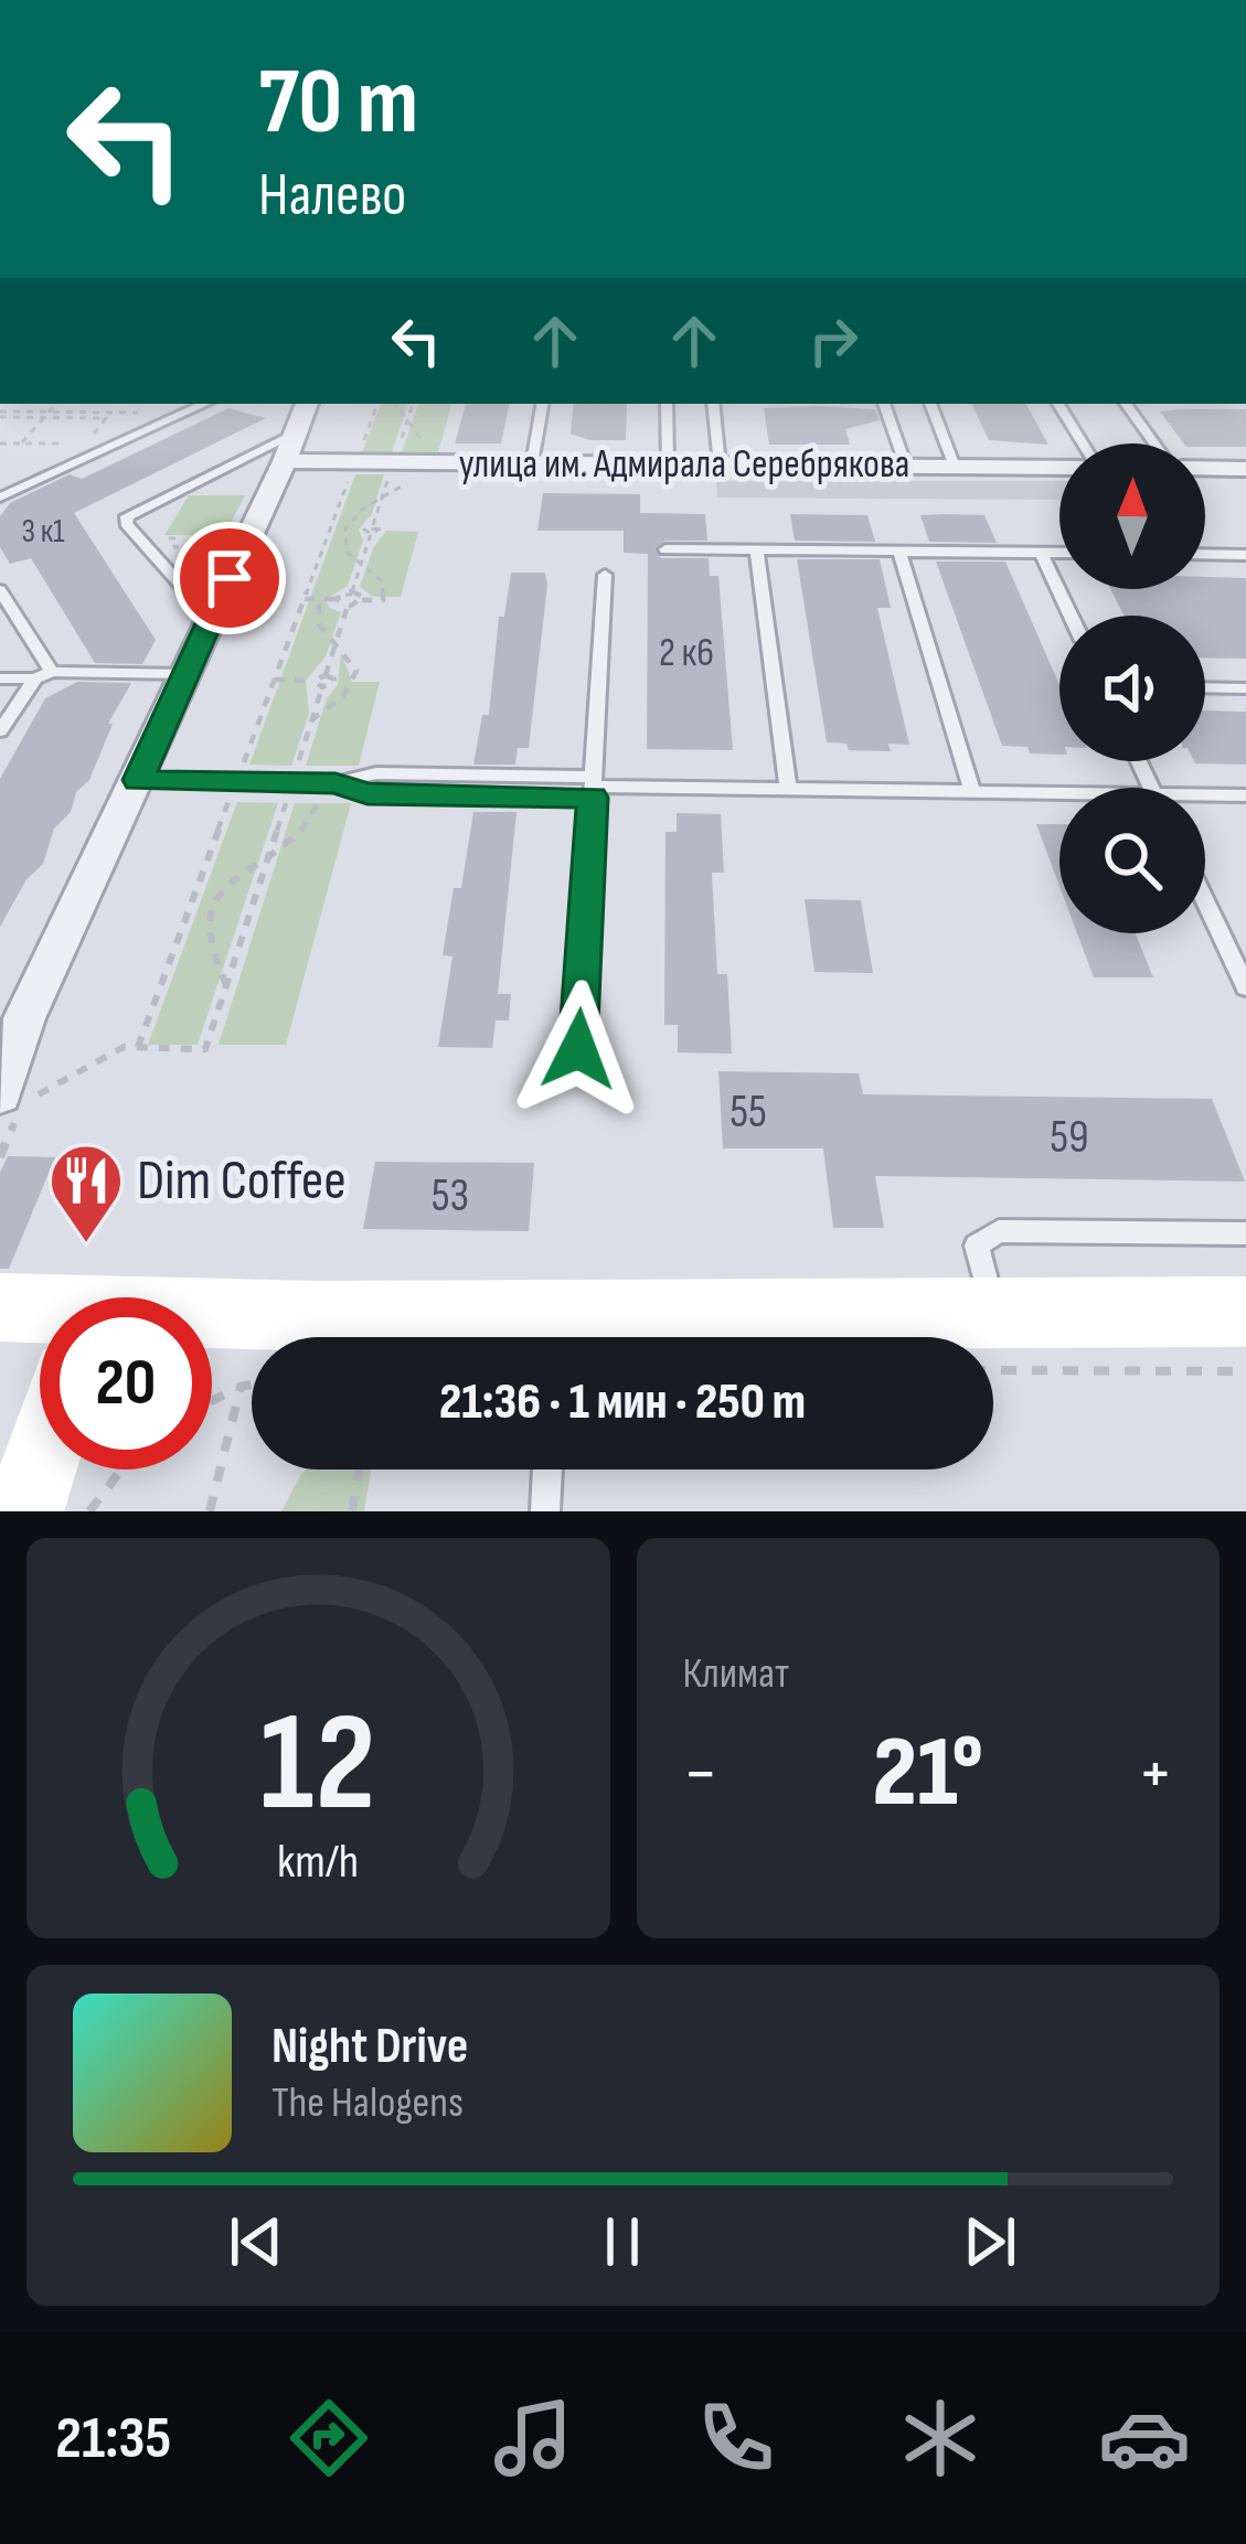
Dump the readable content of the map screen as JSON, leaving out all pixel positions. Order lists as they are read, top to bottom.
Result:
{
  "streets": {
    "street": ["улица им. Адмирала Серебрякова"]
  },
  "places": {
    "restaurant": ["Dim Coffee"]
  },
  "house_numbers": [
    "3 к1",
    "2 к6",
    "55",
    "59",
    "53"
  ],
  "north": "top",
  "page": {
    "turn": ["70 m", "Налево"],
    "limit": "20",
    "trip": "21:36 · 1 мин · 250 m",
    "tile": "Климат",
    "heat": ["−", "21°", "+"],
    "song": ["Night Drive", "The Halogens"],
    "tabs": "21:35",
    "gauge": ["12", "km/h"]
  }
}
